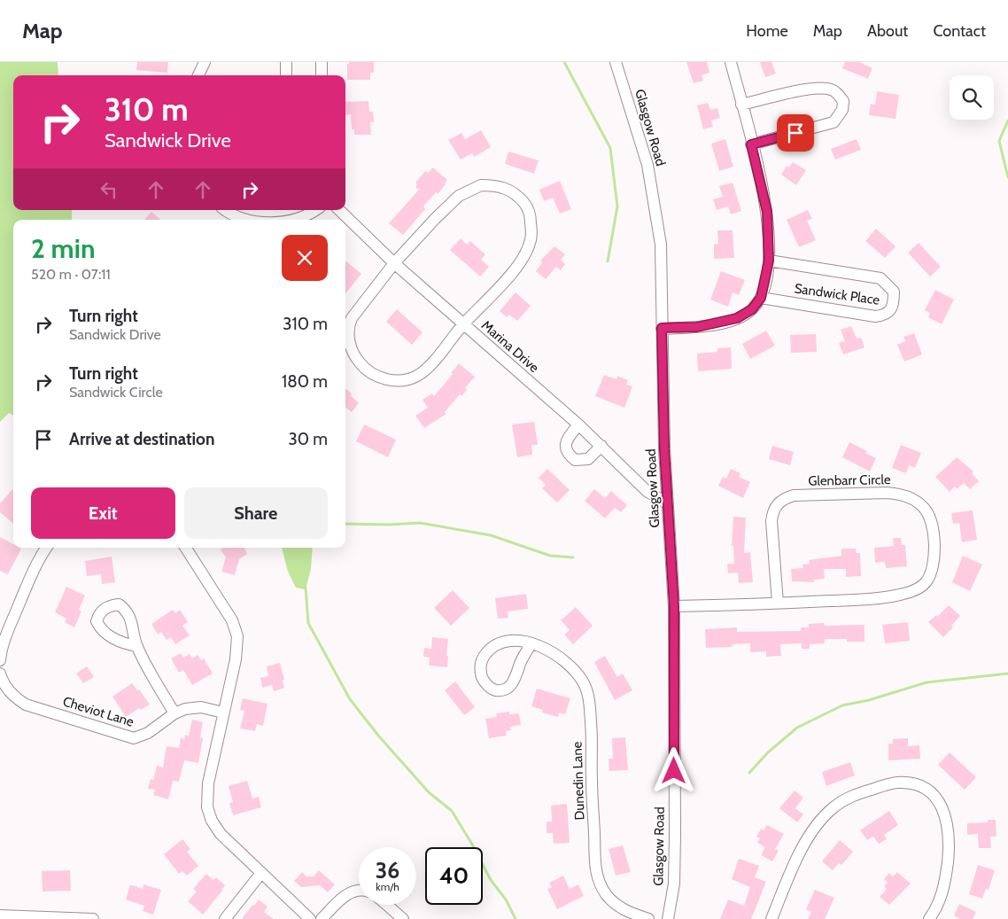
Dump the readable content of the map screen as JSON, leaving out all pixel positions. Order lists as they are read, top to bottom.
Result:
{
  "streets": {
    "street": [
      "Glasgow Road",
      "Sandwick Place",
      "Marina Drive",
      "Glenbarr Circle",
      "Cheviot Lane",
      "Dunedin Lane"
    ]
  },
  "crossings": [
    ["Glasgow Road", "Marina Drive"],
    ["Glasgow Road", "Glenbarr Circle"]
  ],
  "page": {
    "header": "Map",
    "nav": [
      "Home",
      "Map",
      "About",
      "Contact"
    ],
    "turn": ["310 m", "Sandwick Drive"],
    "heading": ["2 min", "520 m · 07:11"],
    "list": [
      {
        "name": "Turn right",
        "note": "Sandwick Drive",
        "value": "310 m"
      },
      {
        "name": "Turn right",
        "note": "Sandwick Circle",
        "value": "180 m"
      },
      {
        "name": "Arrive at destination",
        "value": "30 m"
      }
    ],
    "buttons": ["Exit", "Share"],
    "speed": "36 km/h",
    "limit": "40"
  }
}
